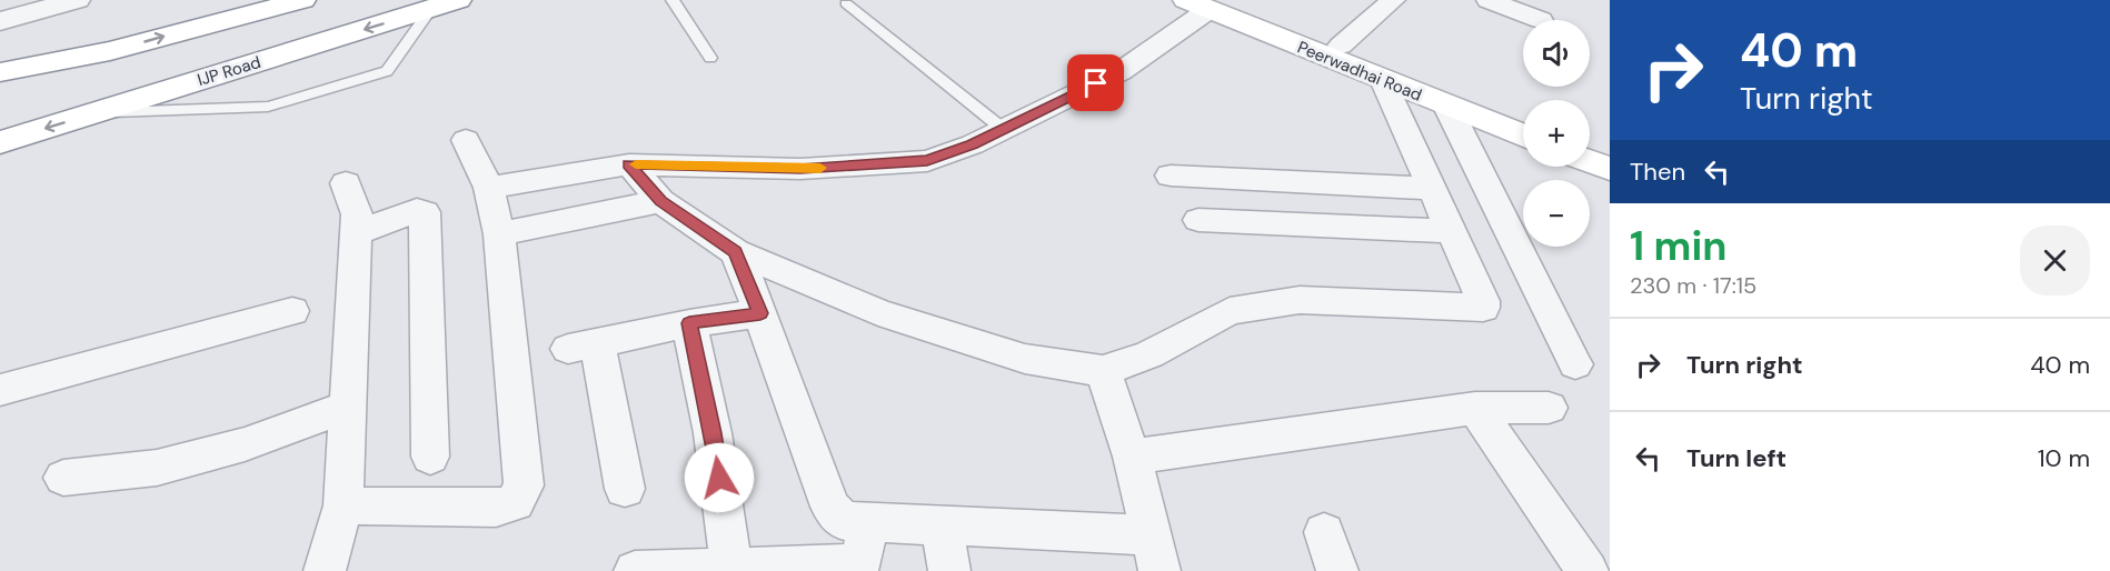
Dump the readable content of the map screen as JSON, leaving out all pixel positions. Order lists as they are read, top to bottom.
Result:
{
  "streets": {
    "main road": ["IJP Road", "Peerwadhai Road"]
  },
  "page": {
    "turn": ["40 m", "Turn right"],
    "map_buttons": ["+", "−"],
    "then": "Then",
    "heading": ["1 min", "230 m · 17:15"],
    "list": [
      {
        "name": "Turn right",
        "value": "40 m"
      },
      {
        "name": "Turn left",
        "value": "10 m"
      }
    ]
  }
}
